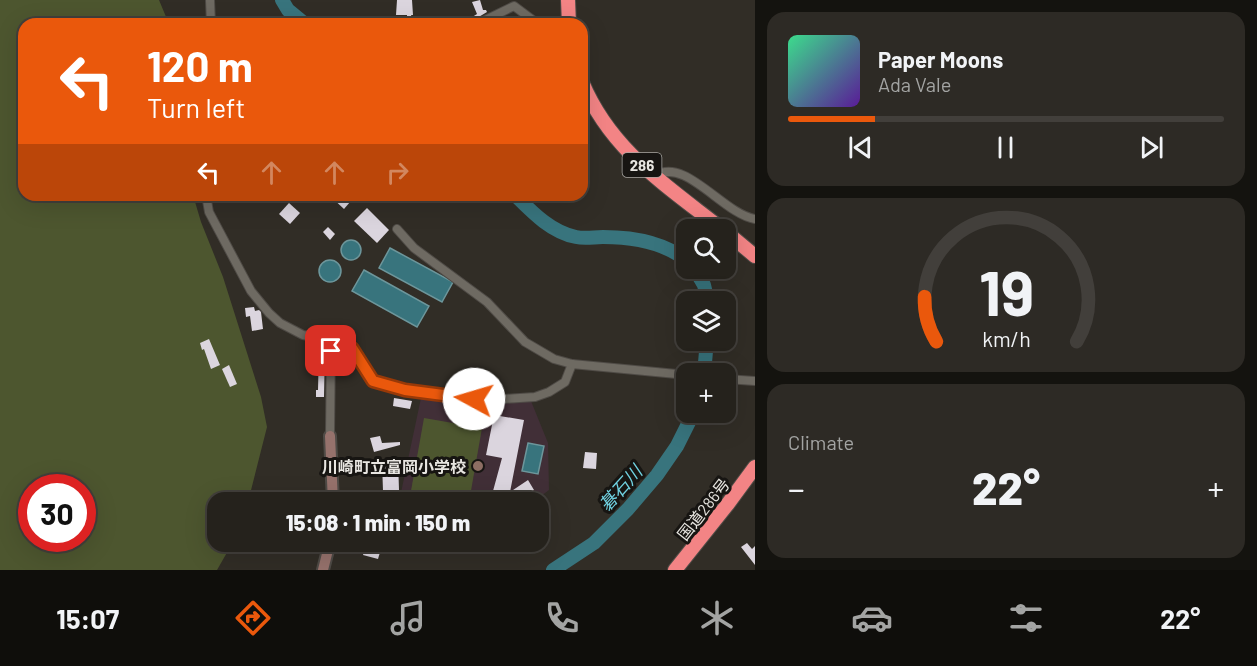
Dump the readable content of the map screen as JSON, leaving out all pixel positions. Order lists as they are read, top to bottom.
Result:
{
  "streets": {
    "highway": ["286", "国道286号"]
  },
  "water": ["碁石川"],
  "places": ["川崎町立富岡小学校"],
  "page": {
    "turn": ["120 m", "Turn left"],
    "song": ["Paper Moons", "Ada Vale"],
    "map_buttons": "+",
    "tile": "Climate",
    "heat": ["−", "22°", "+"],
    "limit": "30",
    "trip": "15:08 · 1 min · 150 m",
    "tabs": ["15:07", "22°"],
    "gauge": ["19", "km/h"]
  }
}
